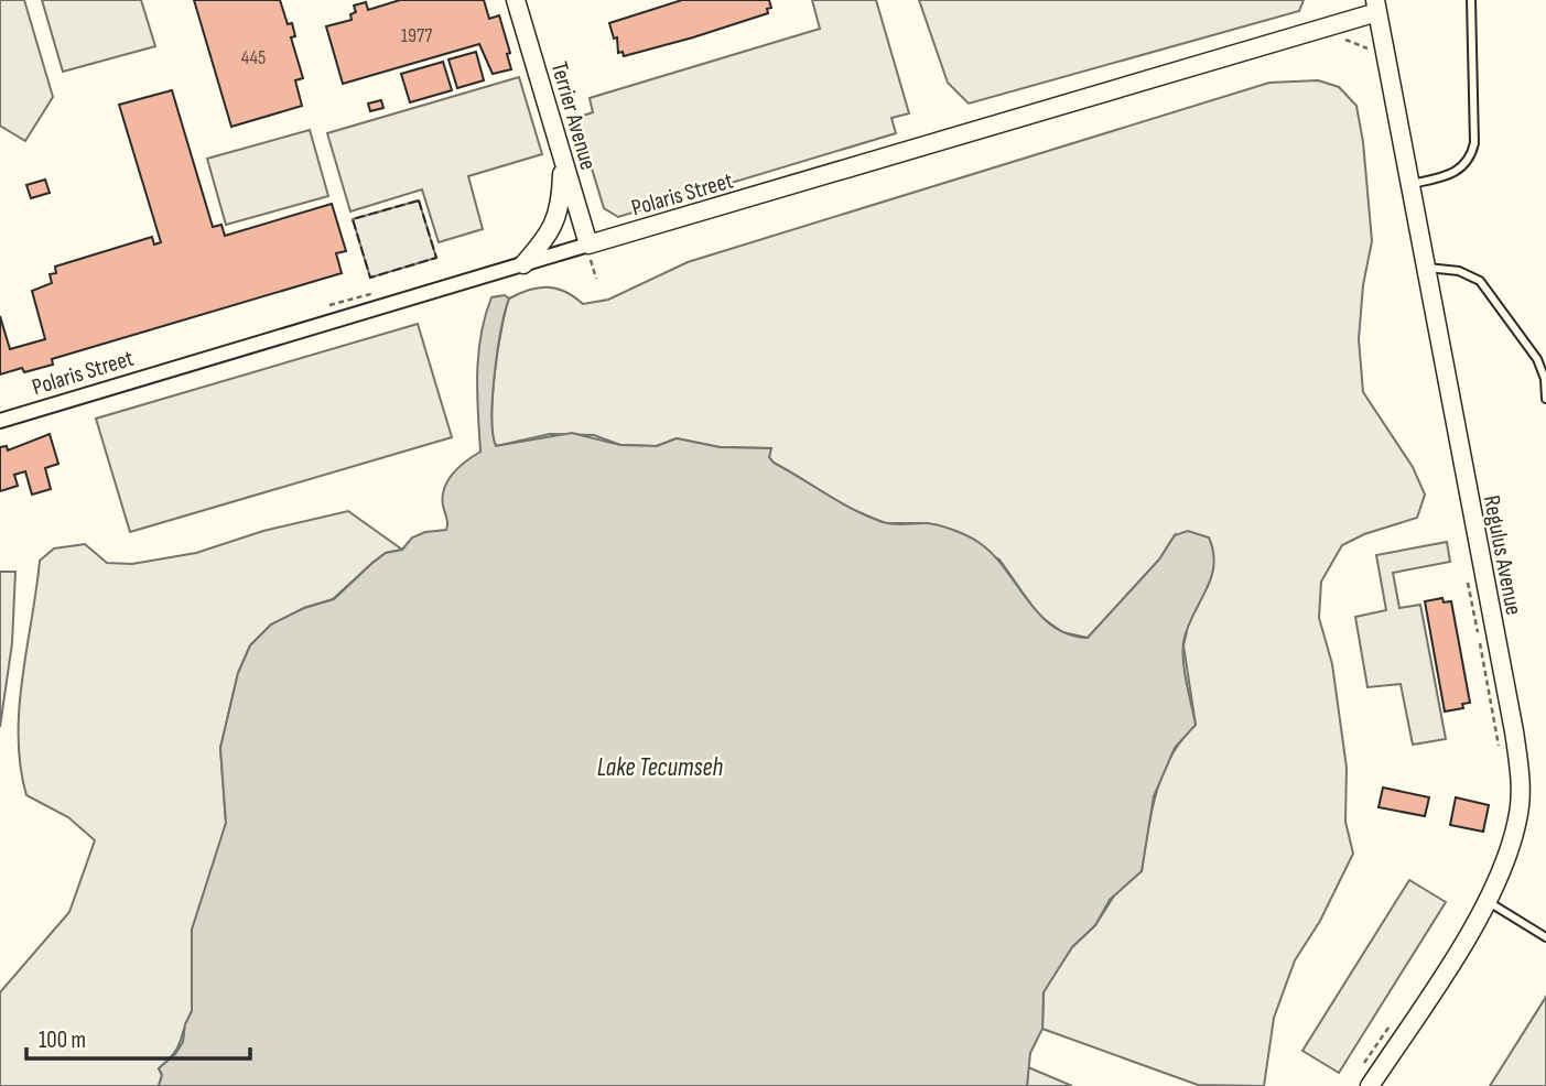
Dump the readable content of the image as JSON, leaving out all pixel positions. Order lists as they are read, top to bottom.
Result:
{
  "streets": {
    "street": ["Terrier Avenue", "Polaris Street", "Regulus Avenue"]
  },
  "crossings": [
    ["Terrier Avenue", "Polaris Street"],
    ["Polaris Street", "Regulus Avenue"]
  ],
  "water": ["Lake Tecumseh"],
  "house_numbers": ["1977", "445"],
  "scale_bar": "100 m"
}
